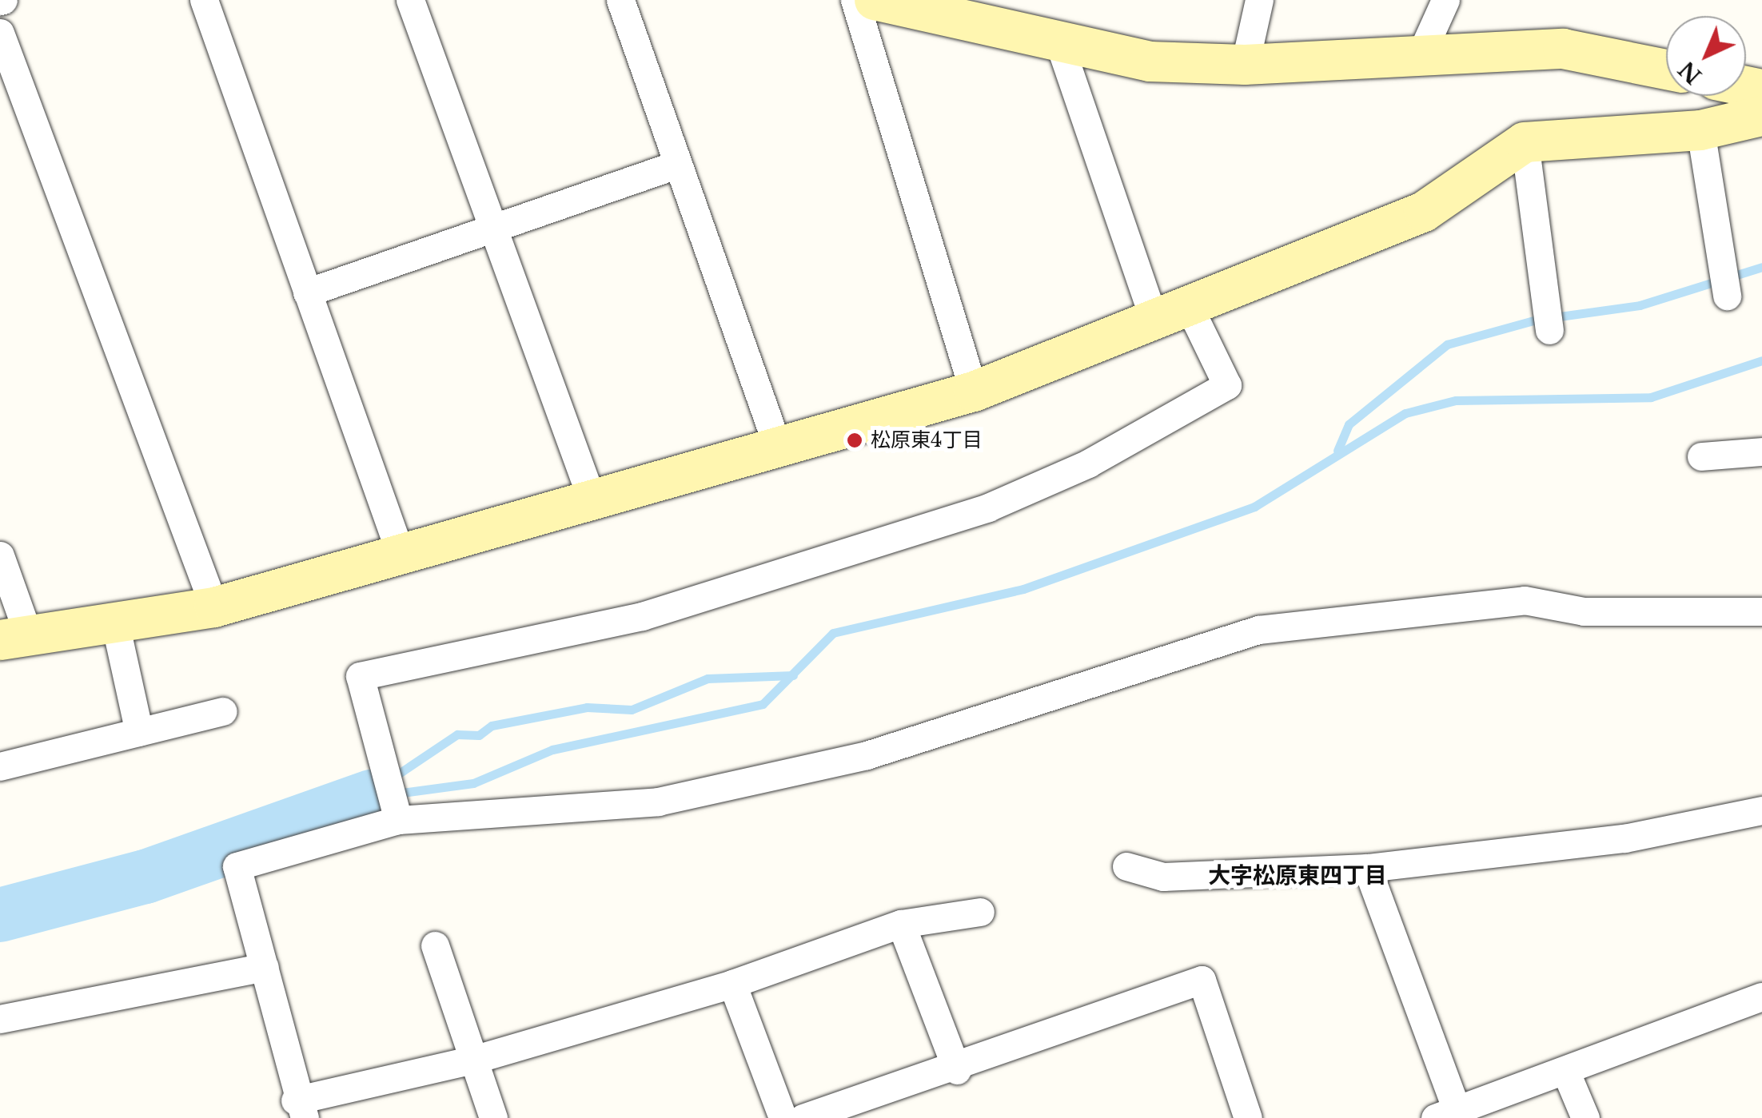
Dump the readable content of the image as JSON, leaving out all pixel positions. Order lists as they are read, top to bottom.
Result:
{
  "districts": ["大字松原東四丁目"],
  "places": ["松原東4丁目"],
  "north": "bottom left"
}
